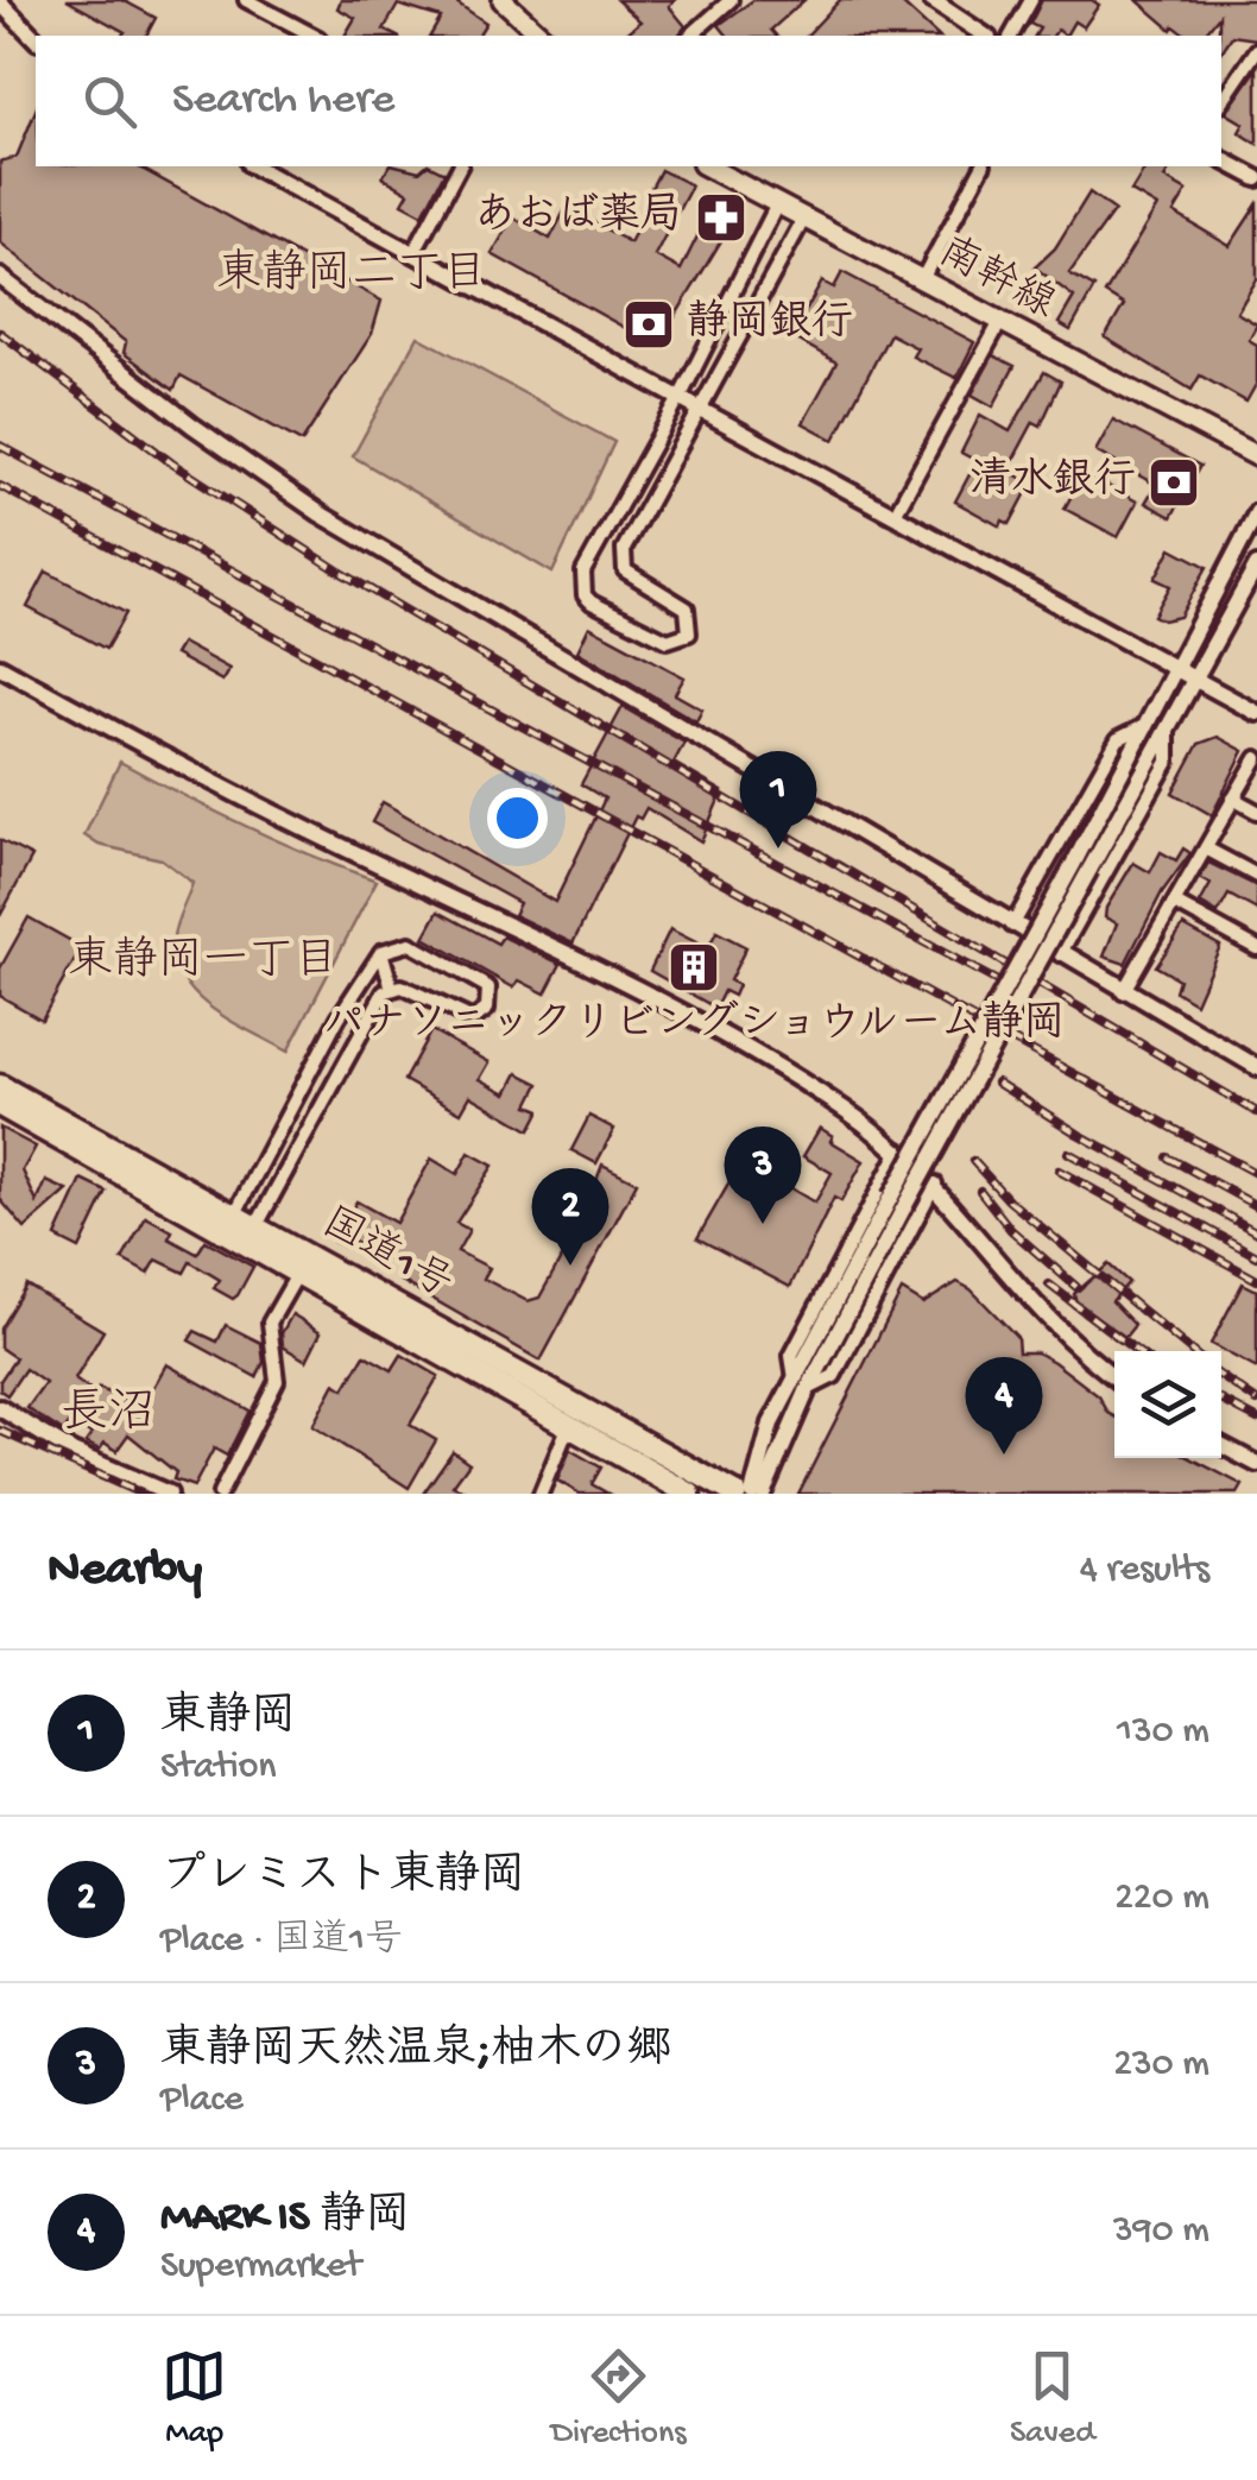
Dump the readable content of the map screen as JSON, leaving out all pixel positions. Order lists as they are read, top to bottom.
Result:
{
  "streets": {
    "highway": ["国道1号"],
    "main road": ["南幹線"]
  },
  "districts": ["東静岡二丁目", "東静岡一丁目", "長沼"],
  "places": {
    "pharmacy": ["あおば薬局"],
    "bank": ["静岡銀行", "清水銀行"],
    "building": ["パナソニックリビングショウルーム静岡"]
  },
  "page": {
    "search": "Search here",
    "pins": [
      "1",
      "3",
      "2",
      "4"
    ],
    "heading": ["Nearby", "4 results"],
    "list": [
      {
        "mark": "1",
        "name": "東静岡",
        "note": "Station",
        "value": "130 m"
      },
      {
        "mark": "2",
        "name": "プレミスト東静岡",
        "note": "Place · 国道1号",
        "value": "220 m"
      },
      {
        "mark": "3",
        "name": "東静岡天然温泉;柚木の郷",
        "note": "Place",
        "value": "230 m"
      },
      {
        "mark": "4",
        "name": "MARK IS 静岡",
        "note": "Supermarket",
        "value": "390 m"
      }
    ],
    "nav": ["Map", "Directions", "Saved"]
  }
}
